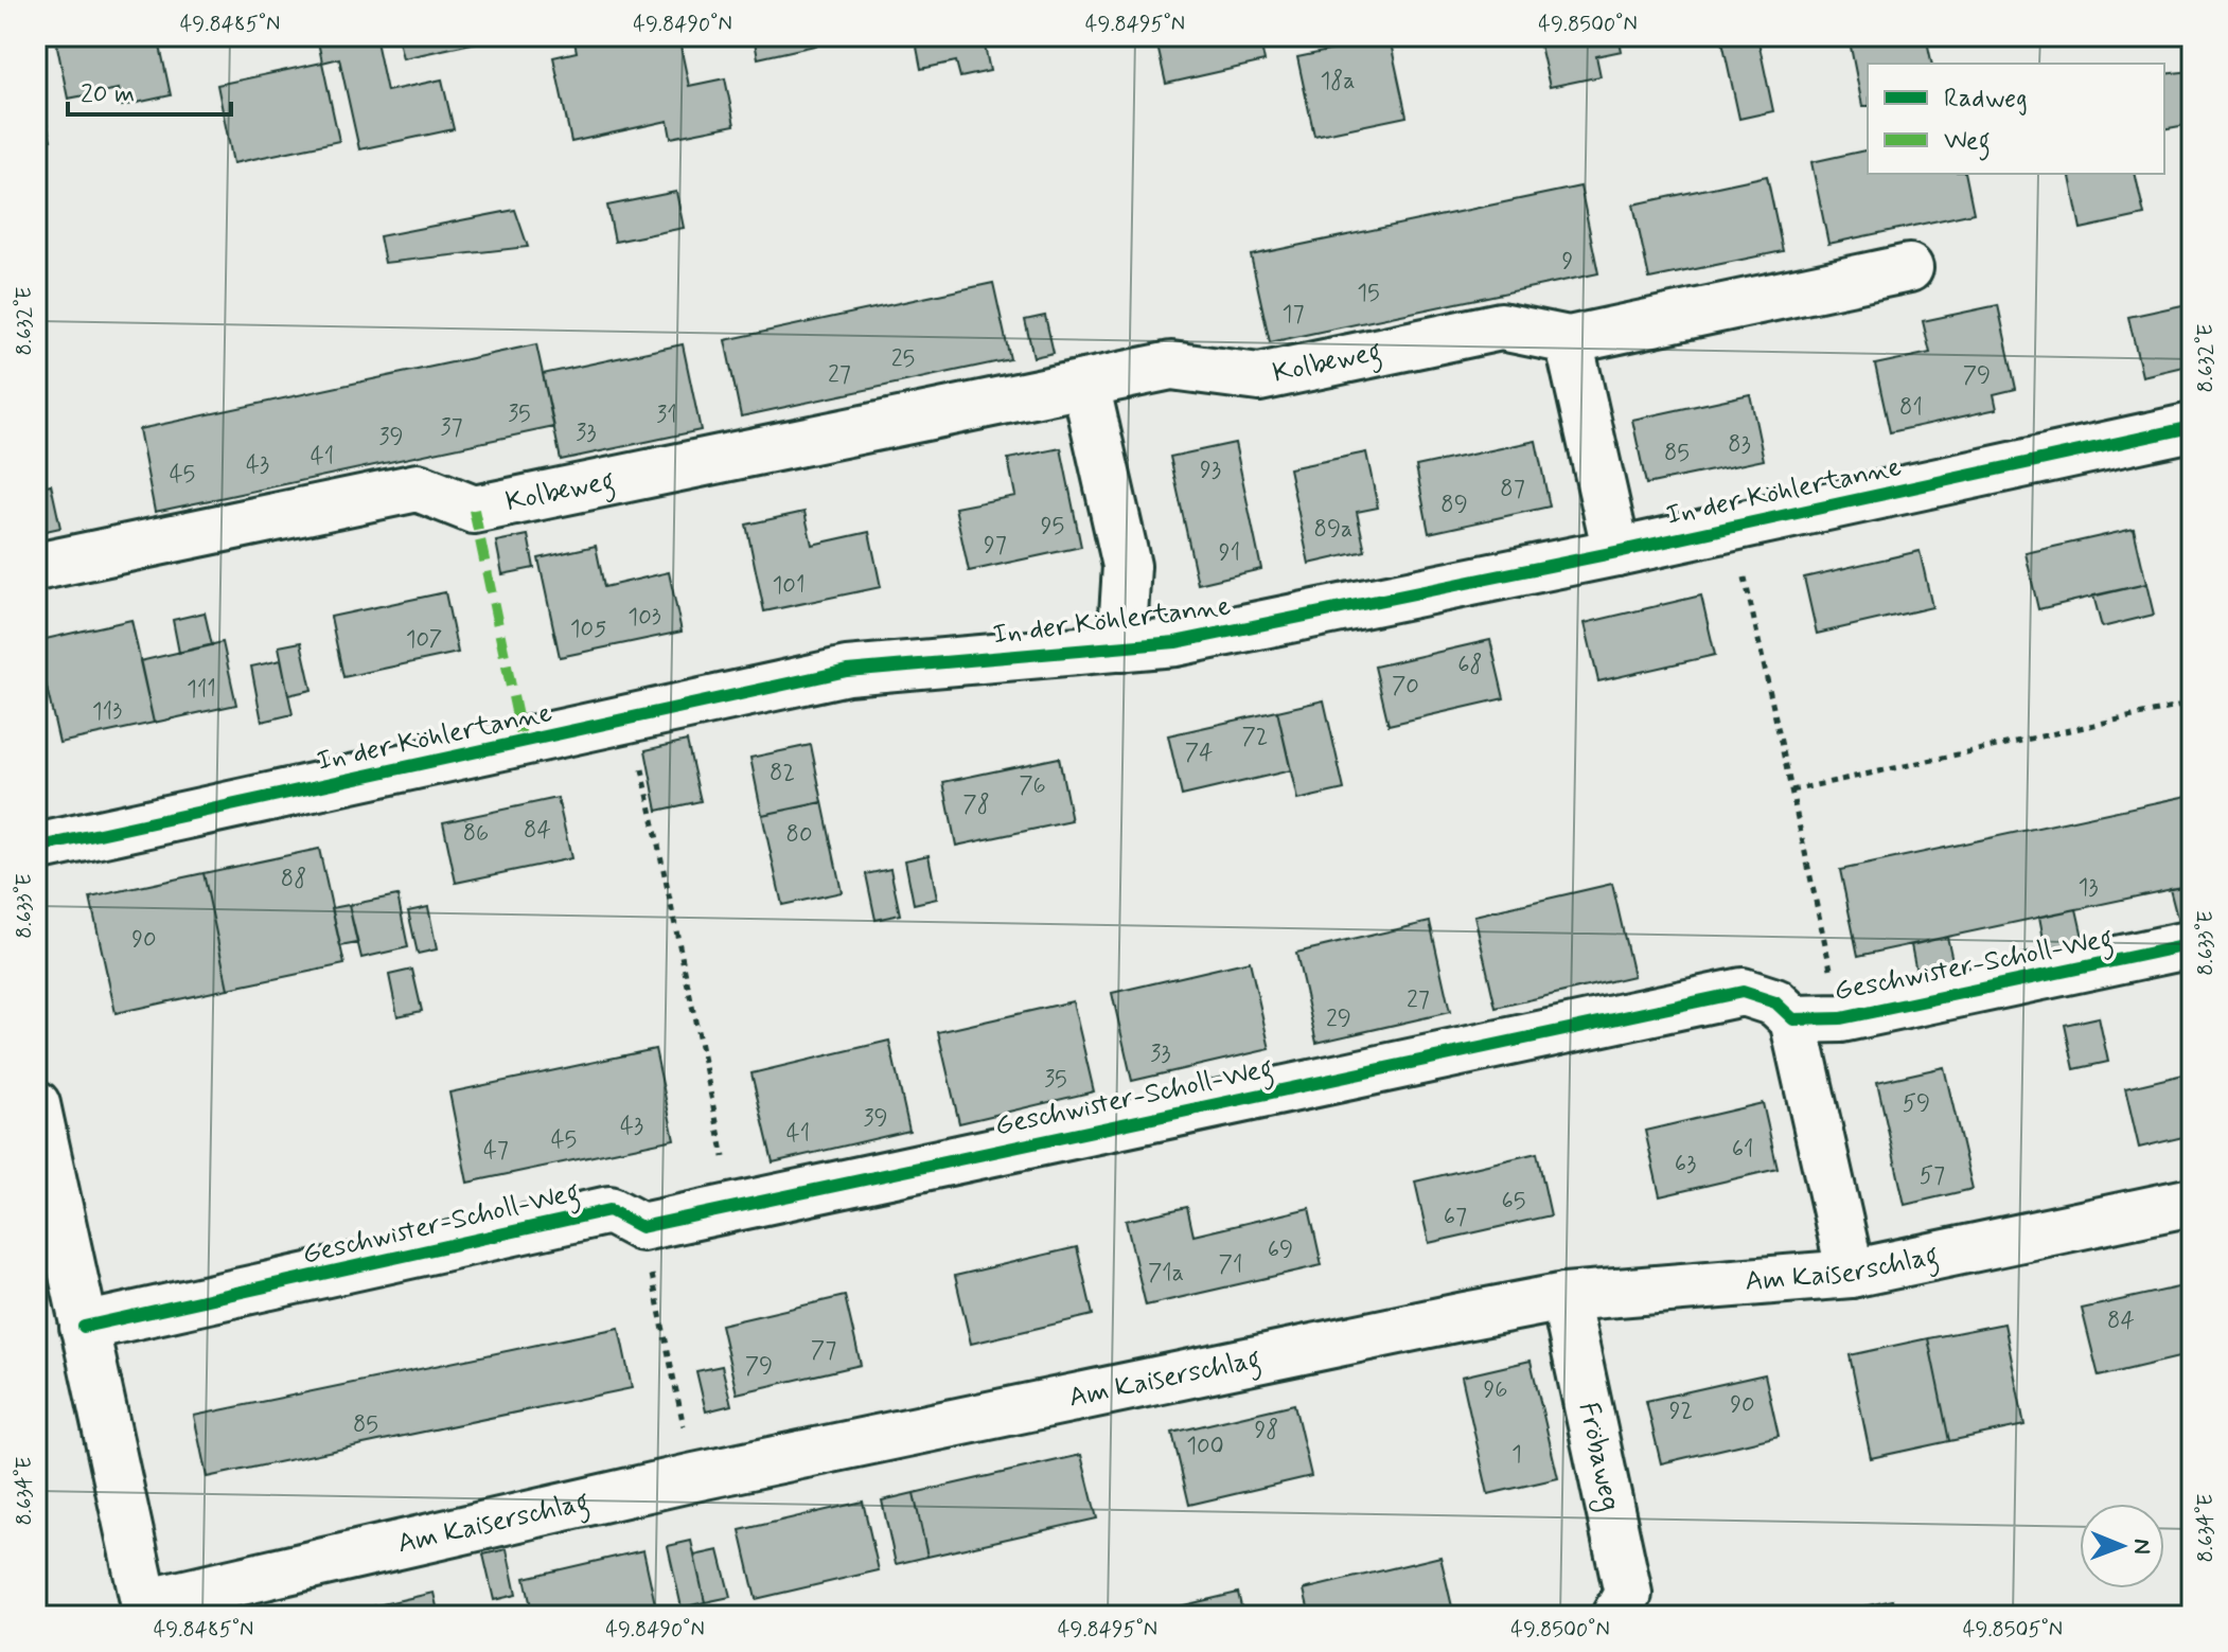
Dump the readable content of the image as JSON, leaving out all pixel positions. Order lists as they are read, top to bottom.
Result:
{
  "streets": {
    "street": [
      "Kolbeweg",
      "In der Köhlertanne",
      "Geschwister-Scholl-Weg",
      "Am Kaiserschlag",
      "Fröbaweg"
    ]
  },
  "crossings": [
    ["Am Kaiserschlag", "Fröbaweg"]
  ],
  "house_numbers": [
    "18a",
    "9",
    "15",
    "17",
    "25",
    "27",
    "79",
    "81",
    "35",
    "31",
    "37",
    "33",
    "39",
    "83",
    "85",
    "41",
    "43",
    "93",
    "45",
    "87",
    "89",
    "95",
    "89a",
    "97",
    "91",
    "101",
    "103",
    "105",
    "107",
    "68",
    "70",
    "111",
    "113",
    "72",
    "74",
    "82",
    "76",
    "78",
    "84",
    "86",
    "80",
    "88",
    "13",
    "90",
    "27",
    "29",
    "33",
    "35",
    "59",
    "39",
    "43",
    "41",
    "45",
    "61",
    "47",
    "63",
    "57",
    "65",
    "67",
    "69",
    "71",
    "71a",
    "84",
    "77",
    "79",
    "96",
    "90",
    "92",
    "85",
    "98",
    "100",
    "1"
  ],
  "legend": ["Radweg", "Weg"],
  "scale_bar": "20 m",
  "north": "right",
  "coordinates": [
    "49.8485°N",
    "49.8490°N",
    "49.8495°N",
    "49.8500°N",
    "8.632°E",
    "8.633°E",
    "8.634°E",
    "49.8505°N"
  ]
}
